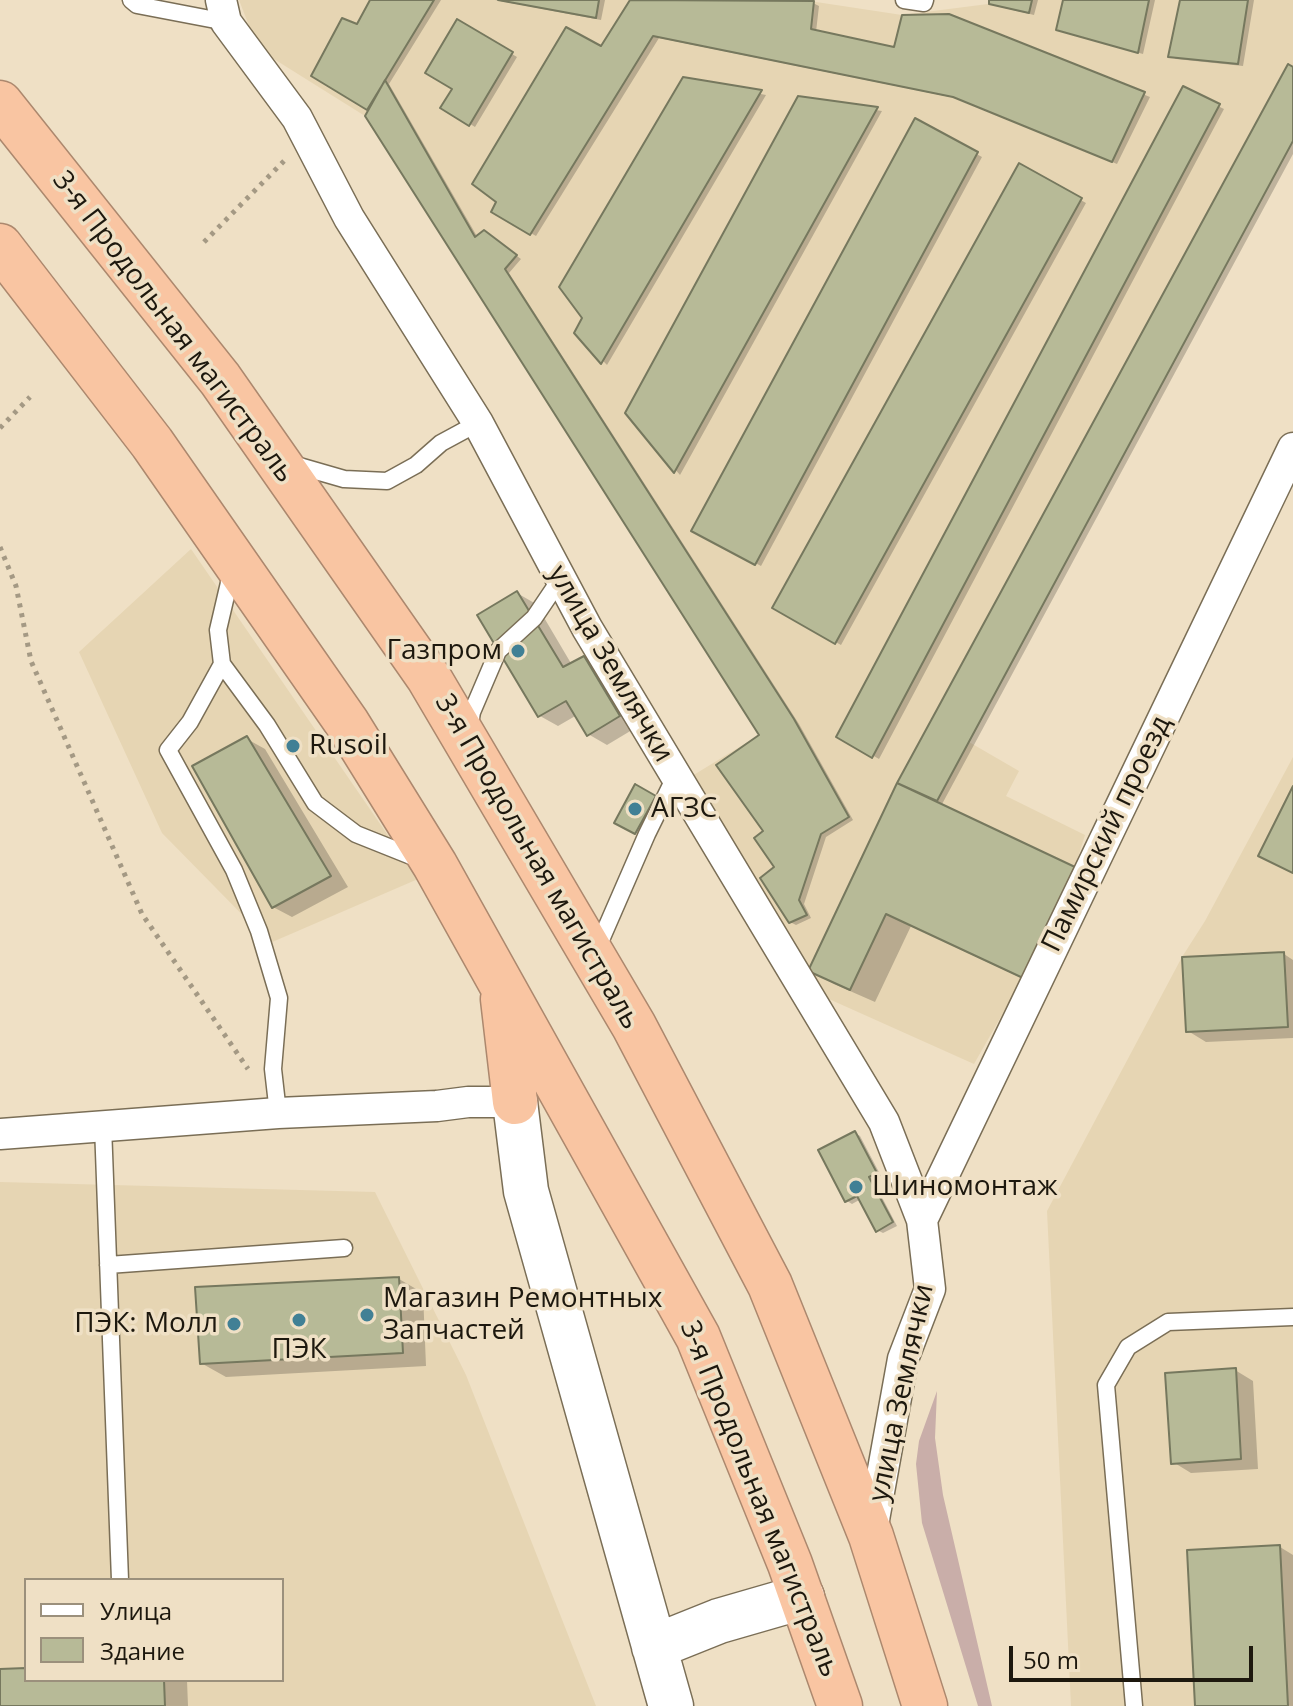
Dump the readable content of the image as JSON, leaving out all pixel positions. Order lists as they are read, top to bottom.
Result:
{
  "streets": {
    "highway": ["3-я Продольная магистраль"],
    "street": ["улица Землячки", "Памирский проезд"]
  },
  "crossings": [
    ["3-я Продольная магистраль", "улица Землячки"],
    ["улица Землячки", "Памирский проезд"]
  ],
  "places": [
    "Газпром",
    "Rusoil",
    "АГЗС",
    "Шиномонтаж",
    "Магазин Ремонтных Запчастей",
    "ПЭК",
    "ПЭК: Молл"
  ],
  "legend": ["Улица", "Здание"],
  "scale_bar": "50 m"
}
